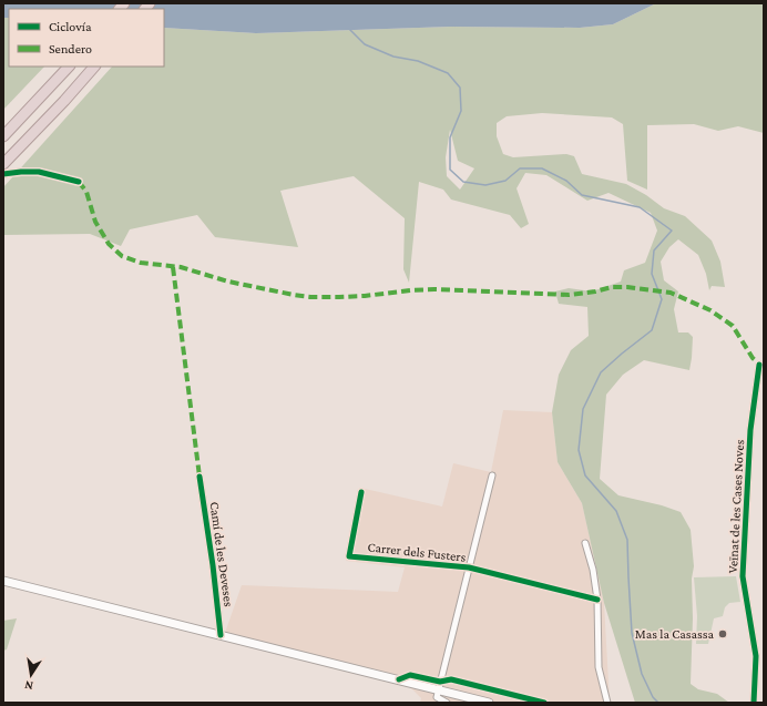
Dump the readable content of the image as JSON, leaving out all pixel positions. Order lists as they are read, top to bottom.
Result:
{
  "streets": {
    "street": ["Veïnat de les Cases Noves", "Carrer dels Fusters", "Camí de les Deveses"]
  },
  "places": ["Mas la Casassa"],
  "legend": ["Ciclovía", "Sendero"],
  "north": "bottom"
}
